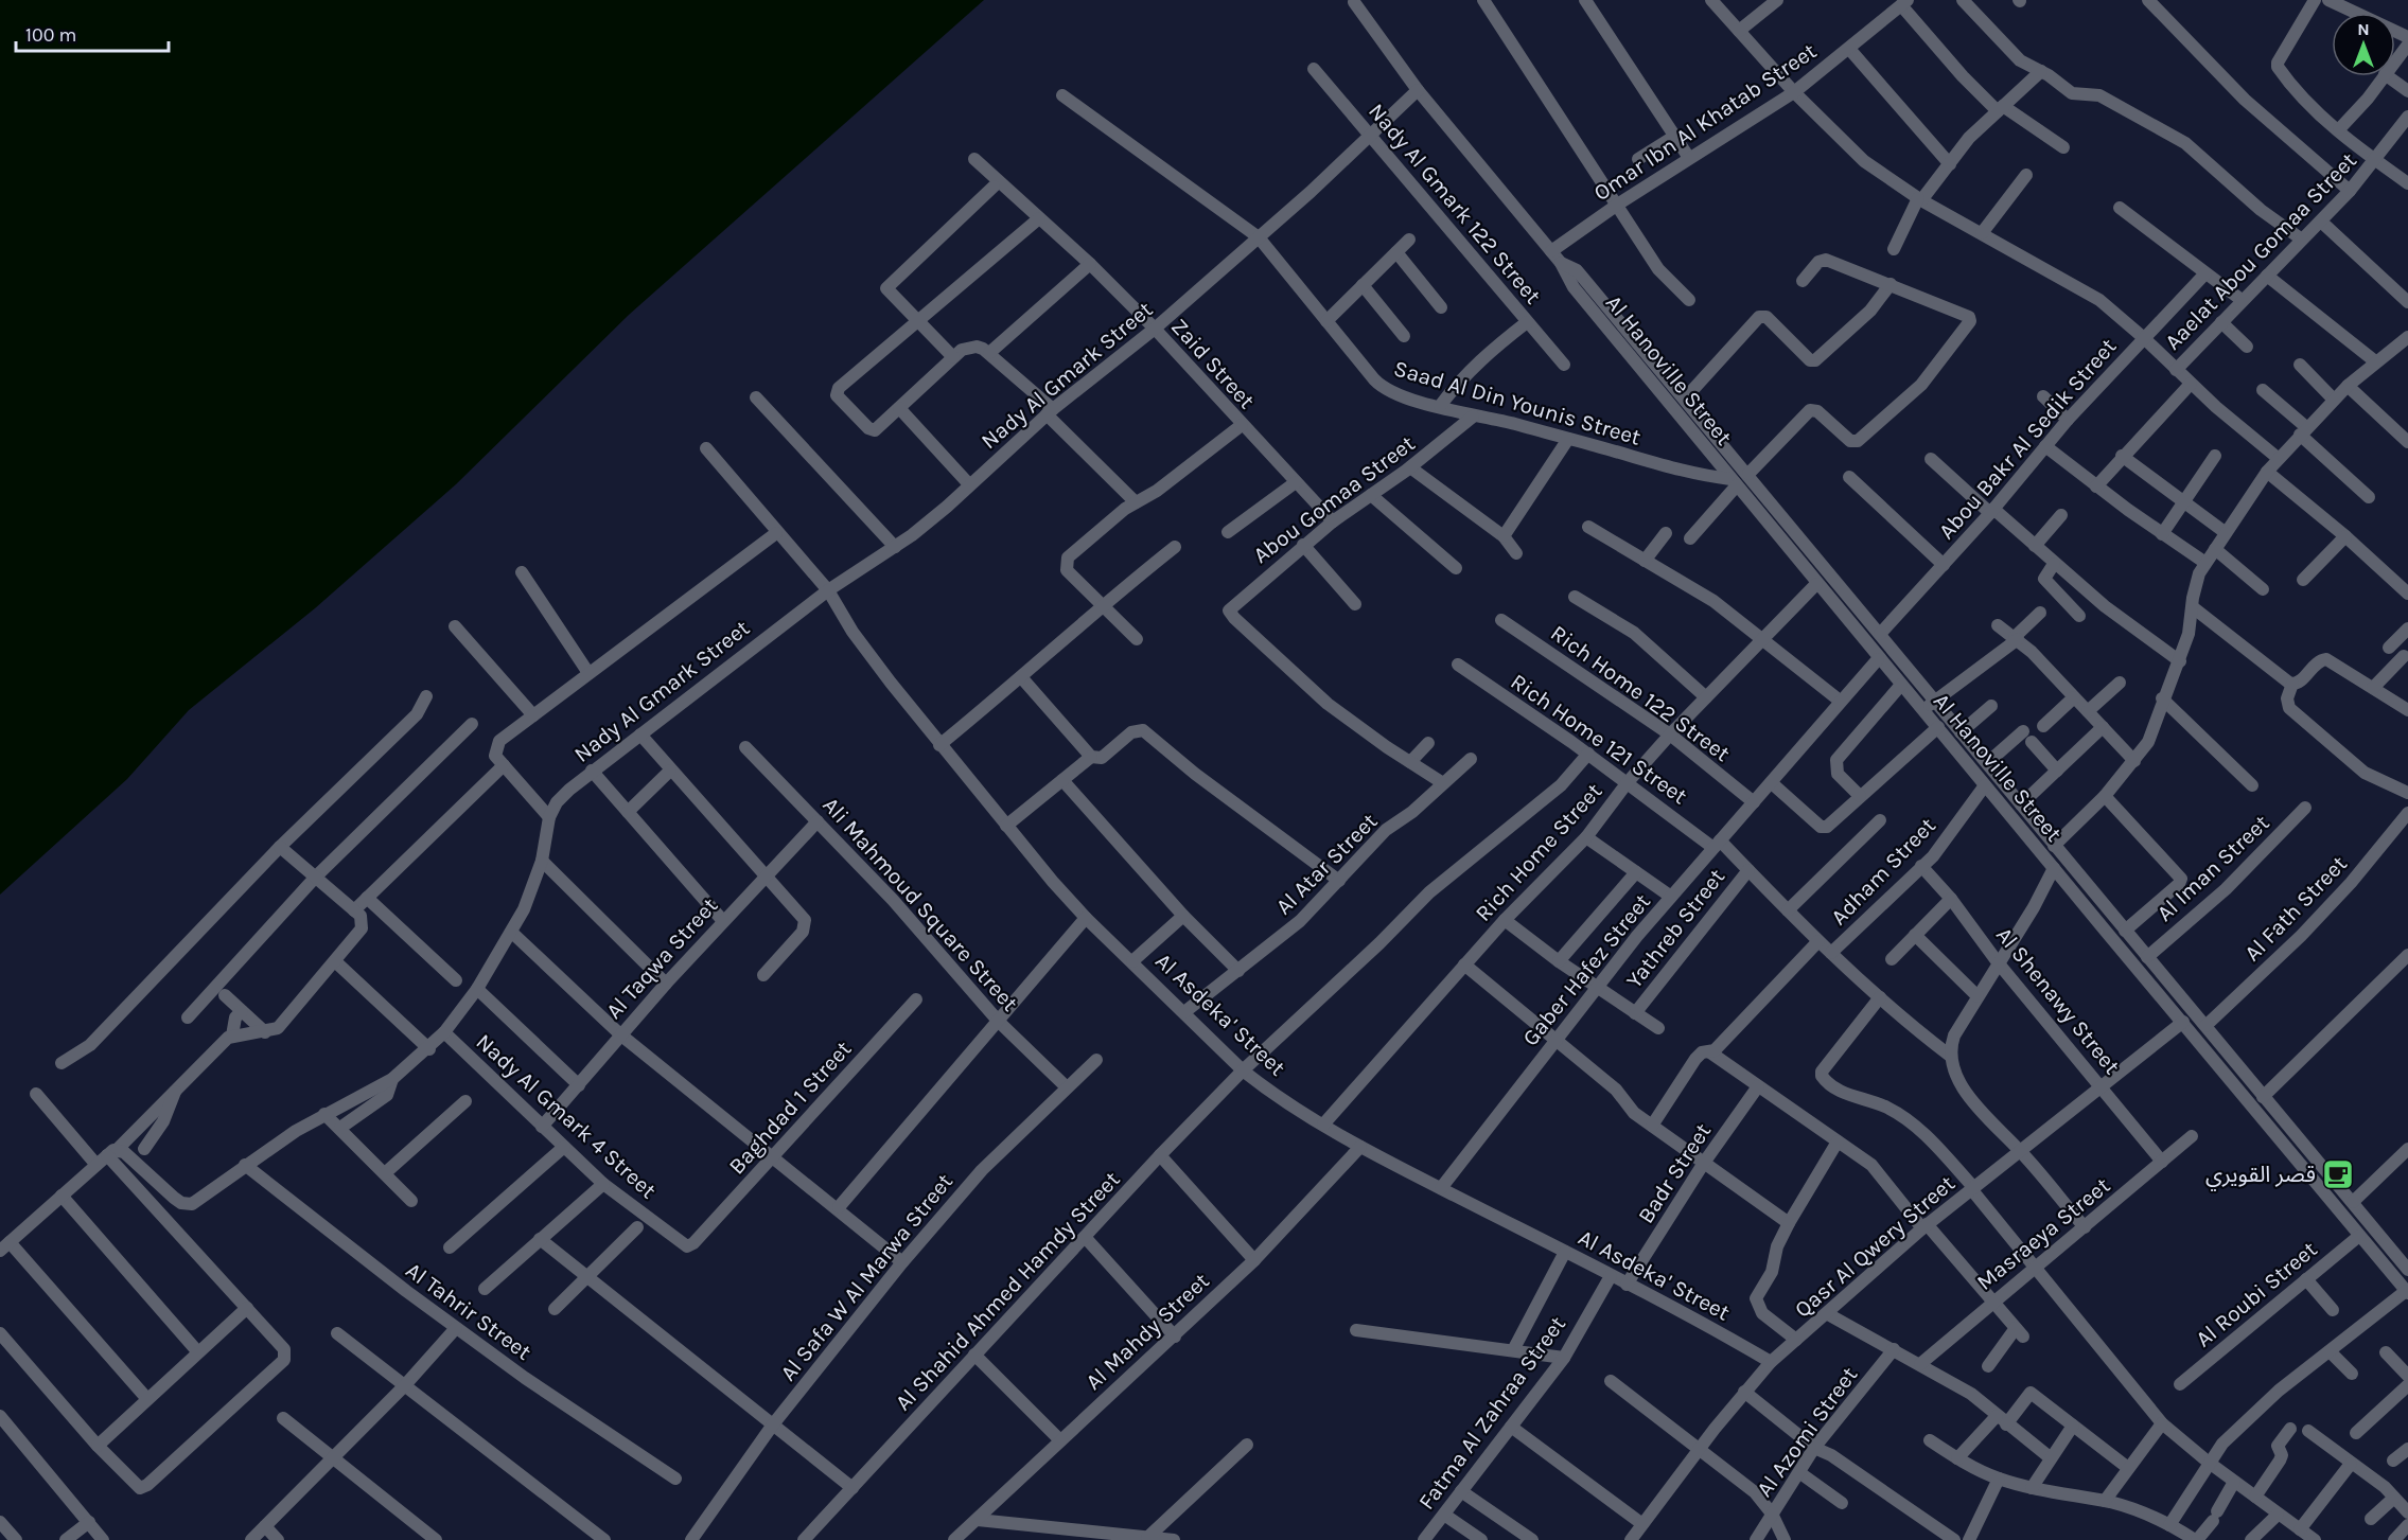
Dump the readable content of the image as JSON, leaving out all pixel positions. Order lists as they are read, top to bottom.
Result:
{
  "streets": {
    "street": [
      "Omar Ibn Al Khatab Street",
      "Nady Al Gmark 122 Street",
      "Aaelat Abou Gomaa Street",
      "Zaid Street",
      "Al Hanoville Street",
      "Nady Al Gmark Street",
      "Saad Al Din Younis Street",
      "Abou Bakr Al Sedik Street",
      "Abou Gomaa Street",
      "Rich Home 122 Street",
      "Rich Home 121 Street",
      "Rich Home Street",
      "Al Atar Street",
      "Al Iman Street",
      "Adham Street",
      "Ali Mahmoud Square Street",
      "Al Fath Street",
      "Yathreb Street",
      "Al Taqwa Street",
      "Gaber Hafez Street",
      "Al Shenawy Street",
      "Al Asdeka' Street",
      "Baghdad 1 Street",
      "Nady Al Gmark 4 Street",
      "Badr Street",
      "Masraeya Street",
      "Qasr Al Qwery Street",
      "Al Safa W Al Marwa Street",
      "Al Shahid Ahmed Hamdy Street",
      "Al Roubi Street",
      "Al Tahrir Street",
      "Al Mahdy Street",
      "Fatma Al Zahraa Street",
      "Al Azomi Street"
    ]
  },
  "crossings": [
    ["Omar Ibn Al Khatab Street", "Al Hanoville Street"],
    ["Nady Al Gmark 122 Street", "Nady Al Gmark Street"],
    ["Zaid Street", "Nady Al Gmark Street"],
    ["Zaid Street", "Abou Gomaa Street"],
    ["Al Hanoville Street", "Nady Al Gmark Street"],
    ["Al Hanoville Street", "Saad Al Din Younis Street"],
    ["Al Hanoville Street", "Abou Bakr Al Sedik Street"],
    ["Al Hanoville Street", "Rich Home Street"],
    ["Al Hanoville Street", "Al Iman Street"],
    ["Al Hanoville Street", "Adham Street"],
    ["Al Hanoville Street", "Al Fath Street"],
    ["Al Hanoville Street", "Gaber Hafez Street"],
    ["Al Hanoville Street", "Qasr Al Qwery Street"],
    ["Al Hanoville Street", "Al Roubi Street"],
    ["Nady Al Gmark Street", "Saad Al Din Younis Street"],
    ["Nady Al Gmark Street", "Al Asdeka' Street"],
    ["Nady Al Gmark Street", "Nady Al Gmark 4 Street"],
    ["Nady Al Gmark Street", "Al Tahrir Street"],
    ["Saad Al Din Younis Street", "Abou Gomaa Street"],
    ["Rich Home 122 Street", "Rich Home Street"],
    ["Rich Home 122 Street", "Gaber Hafez Street"],
    ["Rich Home 121 Street", "Rich Home Street"],
    ["Rich Home 121 Street", "Yathreb Street"],
    ["Rich Home 121 Street", "Gaber Hafez Street"],
    ["Rich Home 121 Street", "Al Shahid Ahmed Hamdy Street"],
    ["Rich Home Street", "Al Asdeka' Street"],
    ["Al Atar Street", "Al Asdeka' Street"],
    ["Adham Street", "Yathreb Street"],
    ["Adham Street", "Al Shenawy Street"],
    ["Ali Mahmoud Square Street", "Al Taqwa Street"],
    ["Ali Mahmoud Square Street", "Al Safa W Al Marwa Street"],
    ["Yathreb Street", "Gaber Hafez Street"],
    ["Al Taqwa Street", "Nady Al Gmark 4 Street"],
    ["Gaber Hafez Street", "Al Asdeka' Street"],
    ["Al Shenawy Street", "Masraeya Street"],
    ["Al Shenawy Street", "Qasr Al Qwery Street"],
    ["Al Asdeka' Street", "Badr Street"],
    ["Al Asdeka' Street", "Qasr Al Qwery Street"],
    ["Al Asdeka' Street", "Al Shahid Ahmed Hamdy Street"],
    ["Al Asdeka' Street", "Al Mahdy Street"],
    ["Al Asdeka' Street", "Fatma Al Zahraa Street"],
    ["Baghdad 1 Street", "Nady Al Gmark 4 Street"]
  ],
  "places": {
    "cafe": ["قصر القويري"]
  },
  "scale_bar": "100 m",
  "north": "top"
}
